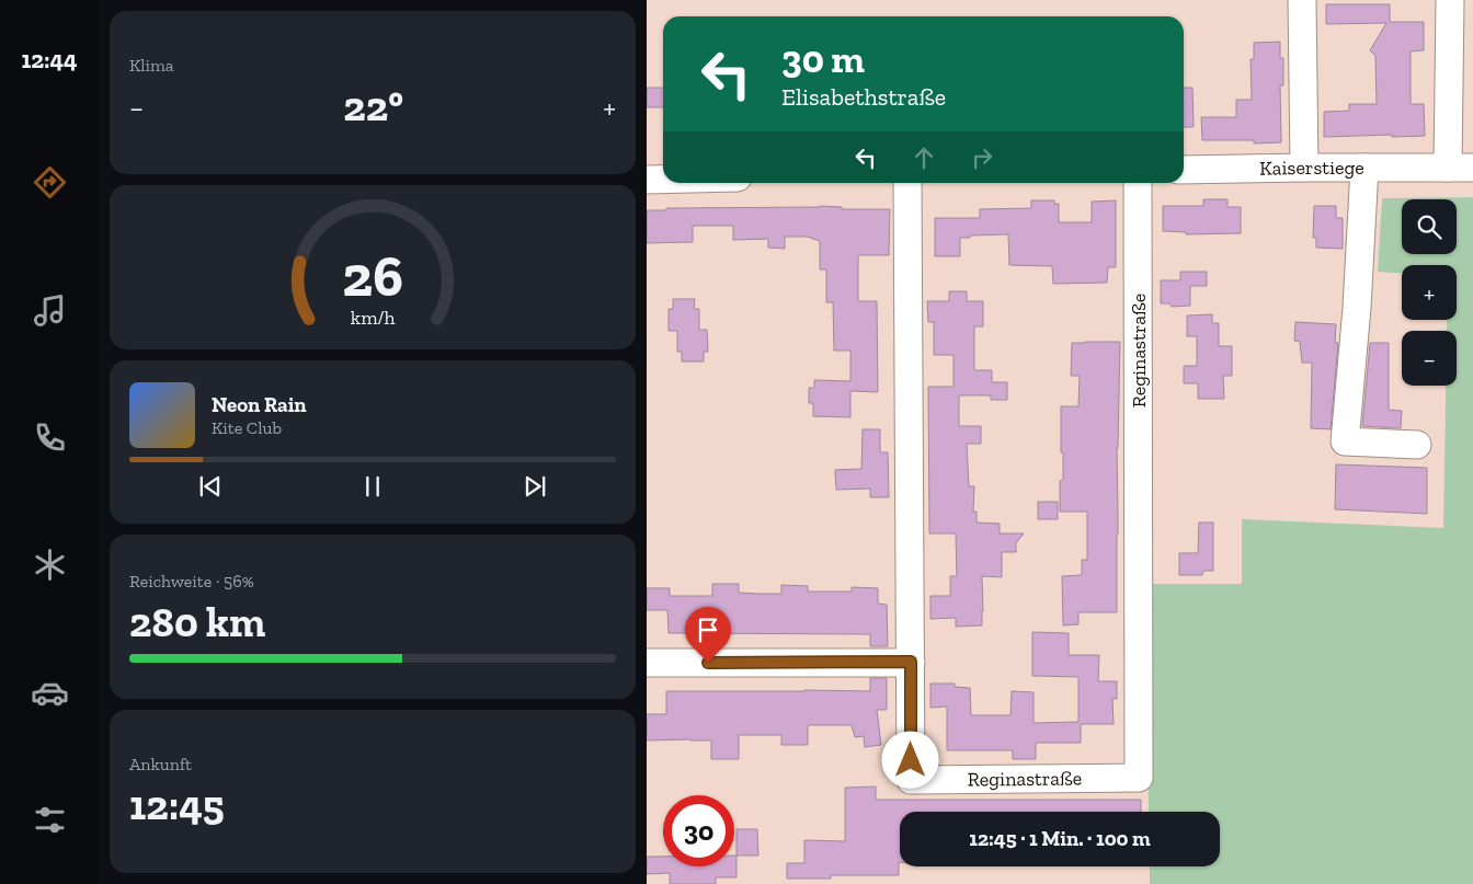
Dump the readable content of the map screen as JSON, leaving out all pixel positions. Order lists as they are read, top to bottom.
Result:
{
  "streets": {
    "street": ["Kaiserstiege", "Reginastraße"]
  },
  "page": {
    "tabs": "12:44",
    "tile": [
      "Klima",
      ["Reichweite · 56%", "280 km"],
      ["Ankunft", "12:45"]
    ],
    "turn": ["30 m", "Elisabethstraße"],
    "heat": ["−", "22°", "+"],
    "map_buttons": ["+", "−"],
    "song": ["Neon Rain", "Kite Club"],
    "limit": "30",
    "trip": "12:45 · 1 Min. · 100 m",
    "gauge": ["26", "km/h"]
  }
}
